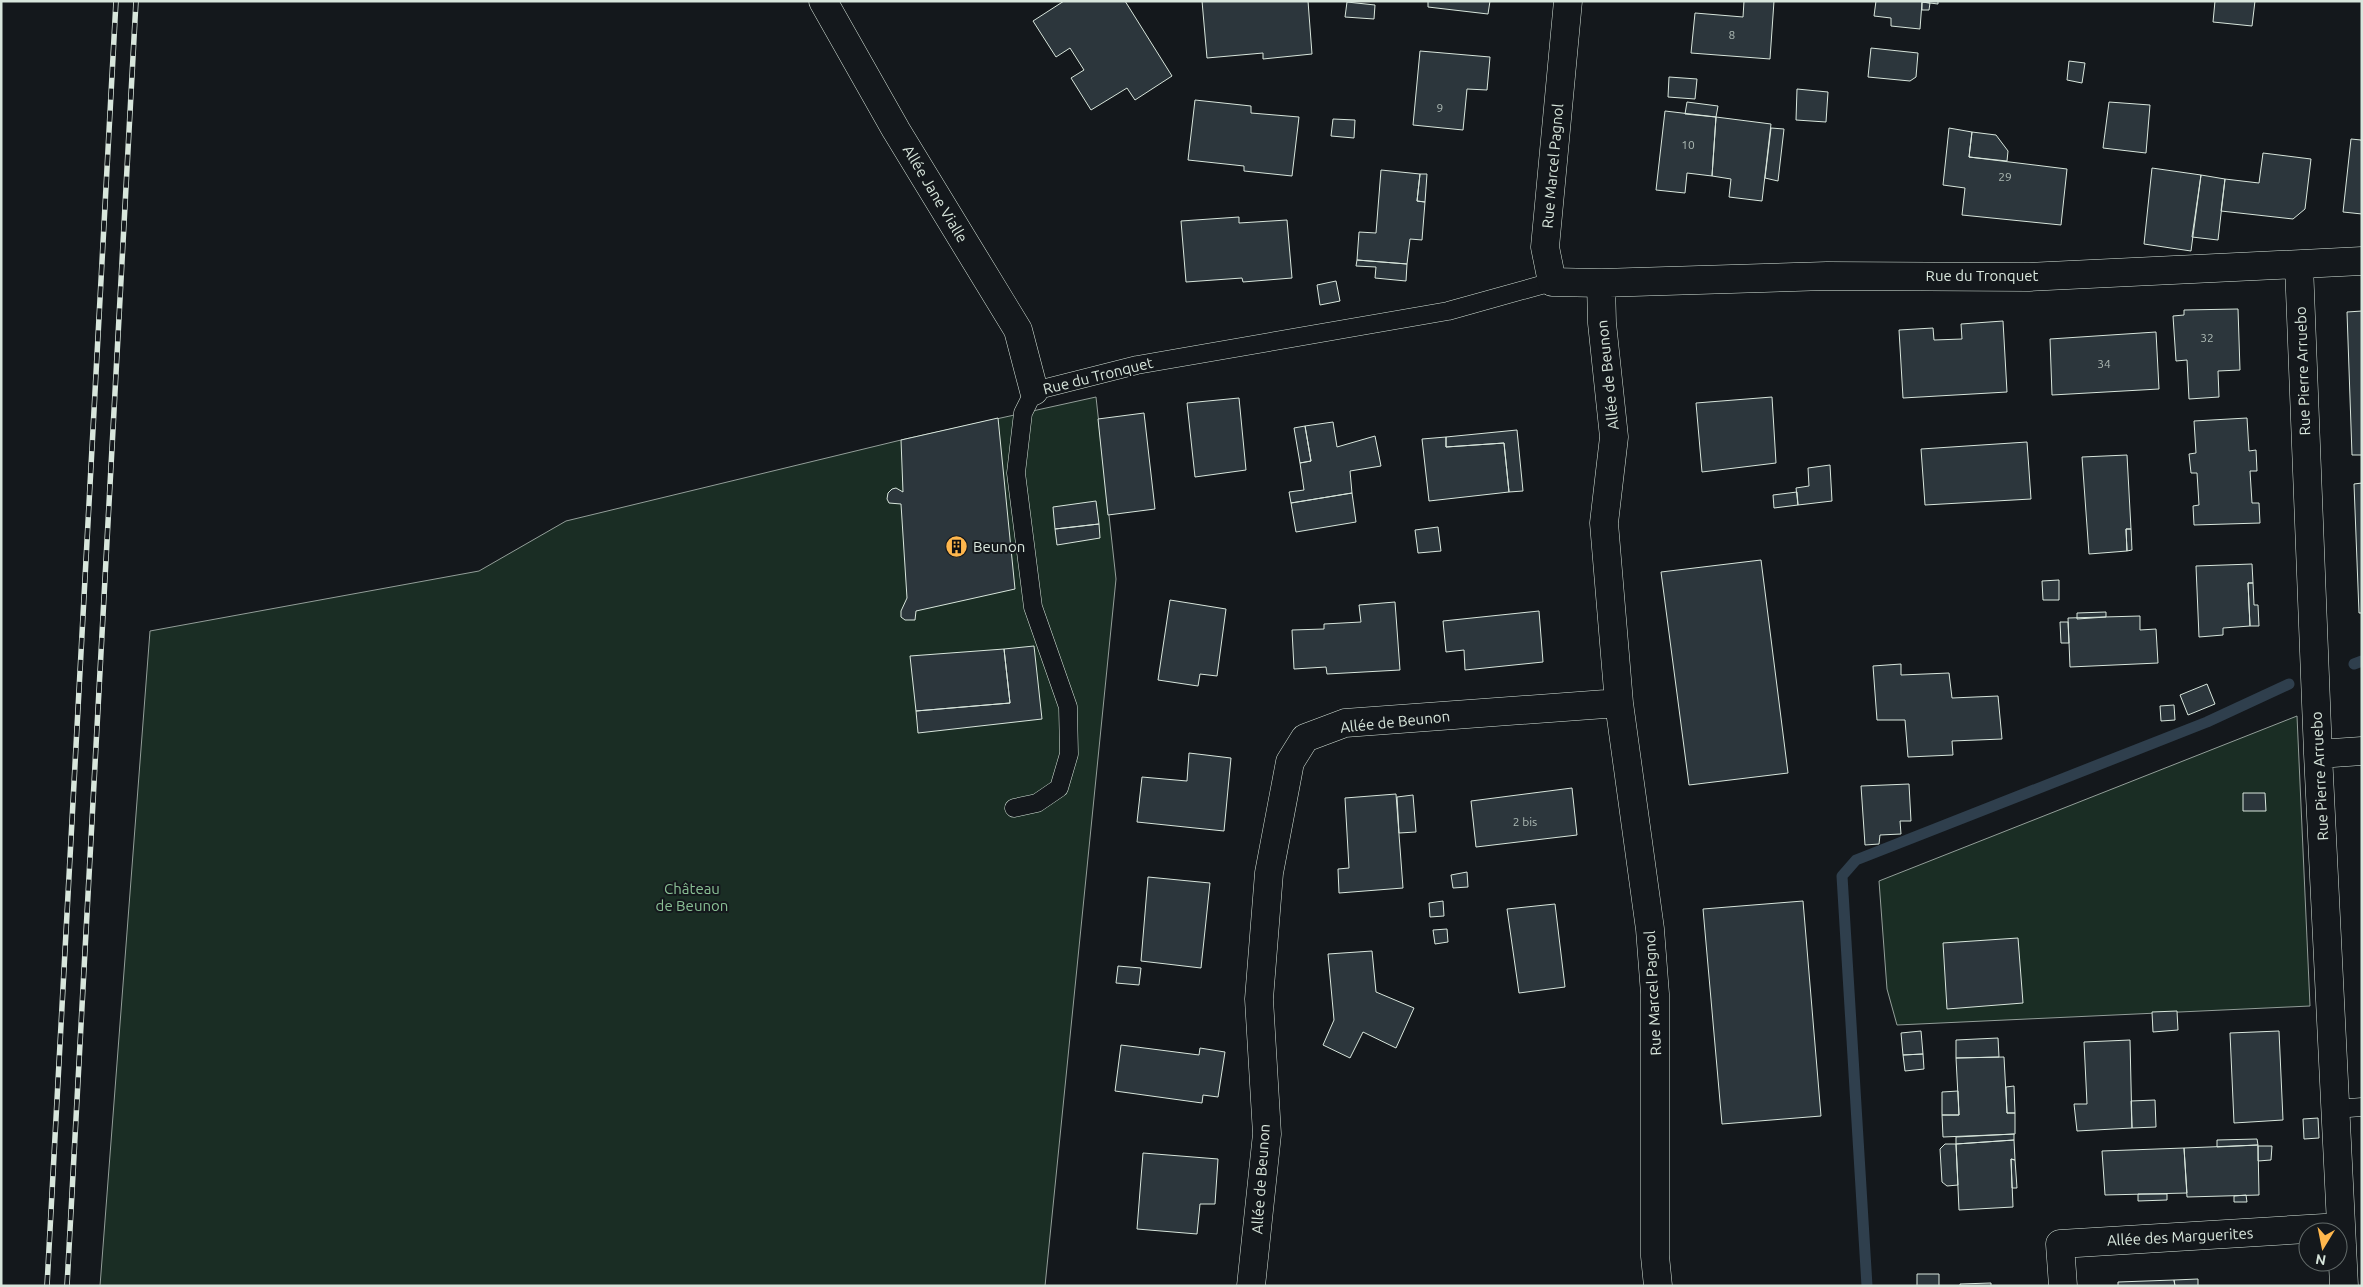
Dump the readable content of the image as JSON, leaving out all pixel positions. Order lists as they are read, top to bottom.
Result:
{
  "streets": {
    "street": [
      "Rue Marcel Pagnol",
      "Allée Jane Vialle",
      "Rue du Tronquet",
      "Rue Pierre Arruebo",
      "Allée de Beunon",
      "Allée des Marguerites"
    ]
  },
  "crossings": [
    ["Rue Marcel Pagnol", "Rue du Tronquet"],
    ["Rue Marcel Pagnol", "Allée de Beunon"],
    ["Allée Jane Vialle", "Rue du Tronquet"],
    ["Rue du Tronquet", "Rue Pierre Arruebo"],
    ["Rue du Tronquet", "Allée de Beunon"]
  ],
  "parks": ["Château de Beunon"],
  "places": {
    "building": ["Beunon"]
  },
  "house_numbers": [
    "8",
    "9",
    "10",
    "29",
    "32",
    "34",
    "2 bis"
  ],
  "north": "bottom"
}
